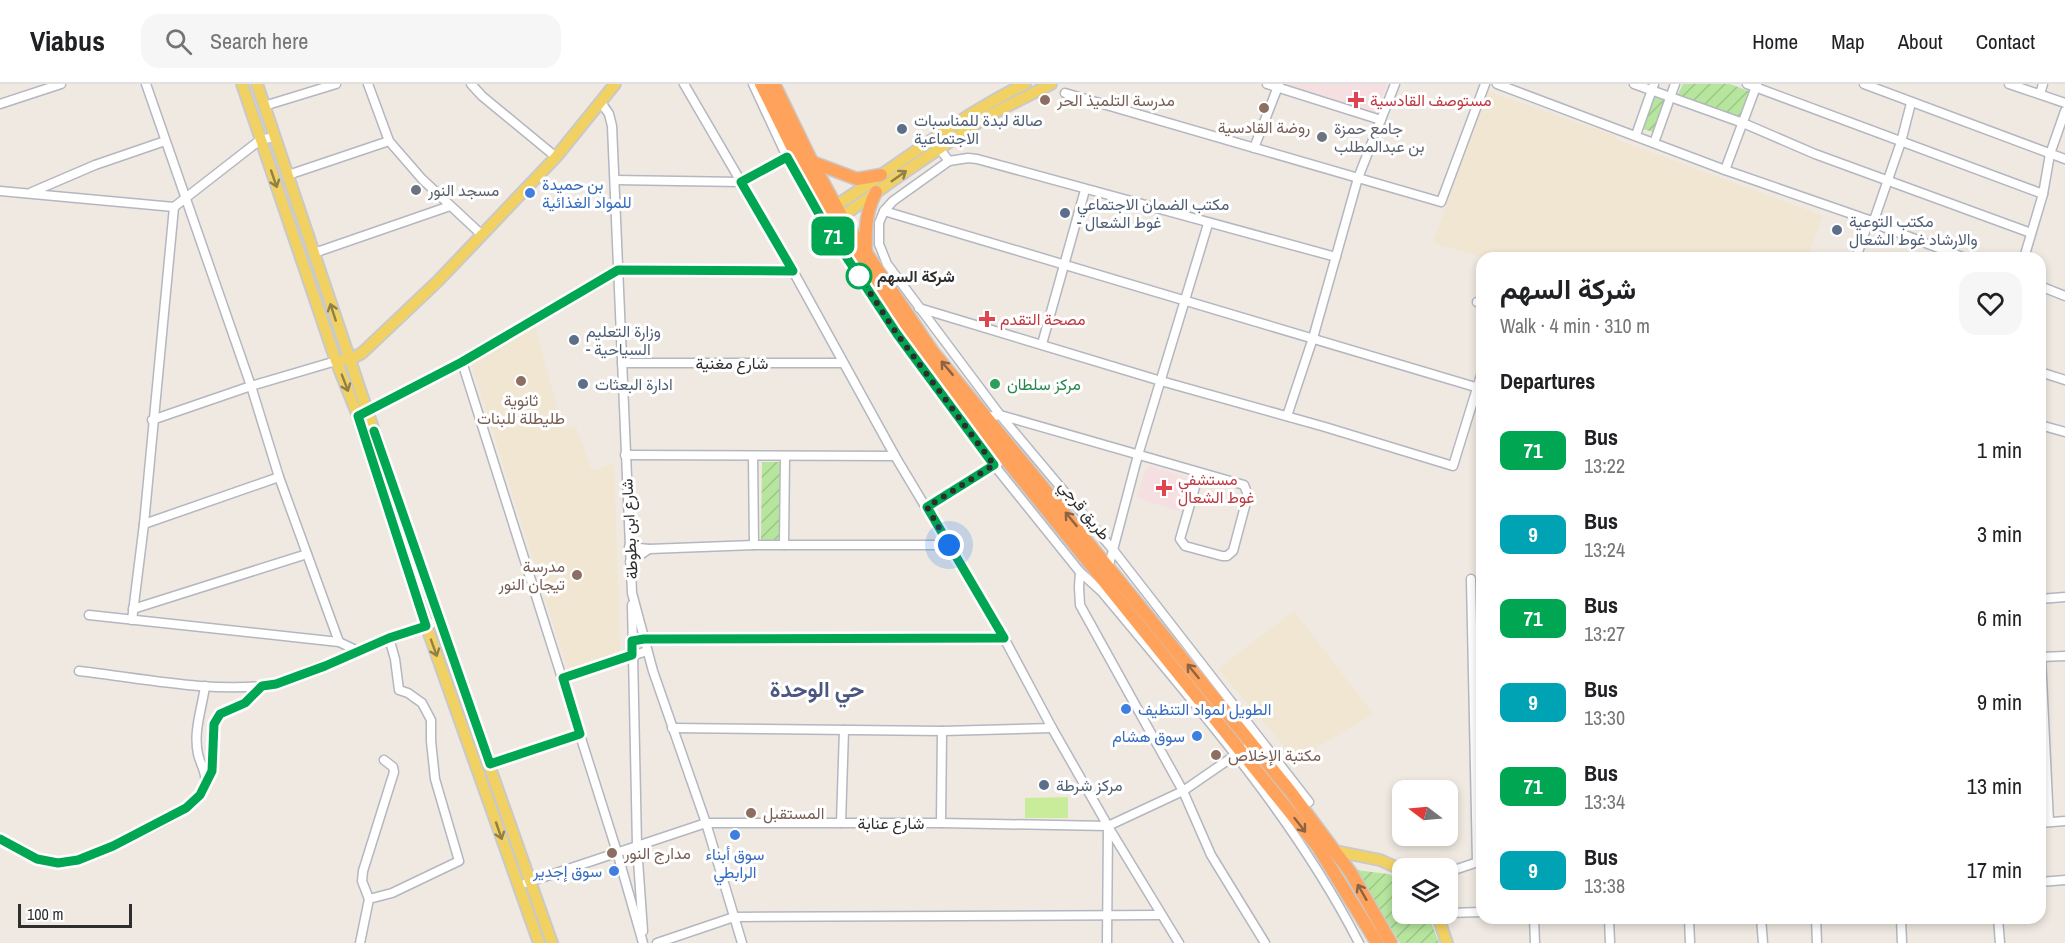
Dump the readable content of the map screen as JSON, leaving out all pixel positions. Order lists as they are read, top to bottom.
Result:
{
  "streets": {
    "highway": ["طريق قرجي"],
    "street": ["شارع مغنية", "شارع ابن بطوطة", "شارع عنابة"]
  },
  "crossings": [
    ["شارع مغنية", "شارع ابن بطوطة"],
    ["طريق قرجي", "شارع عنابة"],
    ["شارع ابن بطوطة", "شارع عنابة"]
  ],
  "districts": ["حي الوحدة"],
  "places": {
    "other": [
      "مدرسة التلميذ الحر",
      "روضة القادسية",
      "صالة لبدة للمناسبات الاجتماعية",
      "جامع حمزة بن عبدالمطلب",
      "مسجد النور",
      "بن حميدة للمواد الغذائية",
      "مكتب الضمان الاجتماعي - غوط الشعال",
      "مكتب التوعية والارشاد غوط الشعال",
      "شركة السهم",
      "وزارة التعليم - السياحية",
      "ثانوية طليطلة للبنات",
      "ادارة البعثات",
      "مركز سلطان",
      "مدرسة تيجان النور",
      "الطويل لمواد التنظيف",
      "سوق هشام",
      "مكتبة الإخلاص",
      "مركز شرطة",
      "المستقبل",
      "سوق أبناء الرابطي",
      "مدارج النور",
      "سوق إجدير"
    ],
    "health": ["مستوصف القادسية", "مصحة التقدم", "مستشفي غوط الشعال"]
  },
  "lines": ["bus line 71"],
  "scale_bar": "100 m",
  "north": "left",
  "page": {
    "header": "Viabus",
    "search": "Search here",
    "nav": [
      "Home",
      "Map",
      "About",
      "Contact"
    ],
    "on_map": "71",
    "heading": [
      ["شركة السهم", "Walk · 4 min · 310 m"],
      "Departures"
    ],
    "list": [
      {
        "mark": "71",
        "name": "Bus",
        "note": "13:22",
        "value": "1 min"
      },
      {
        "mark": "9",
        "name": "Bus",
        "note": "13:24",
        "value": "3 min"
      },
      {
        "mark": "71",
        "name": "Bus",
        "note": "13:27",
        "value": "6 min"
      },
      {
        "mark": "9",
        "name": "Bus",
        "note": "13:30",
        "value": "9 min"
      },
      {
        "mark": "71",
        "name": "Bus",
        "note": "13:34",
        "value": "13 min"
      },
      {
        "mark": "9",
        "name": "Bus",
        "note": "13:38",
        "value": "17 min"
      }
    ],
    "scale": "100 m"
  }
}
